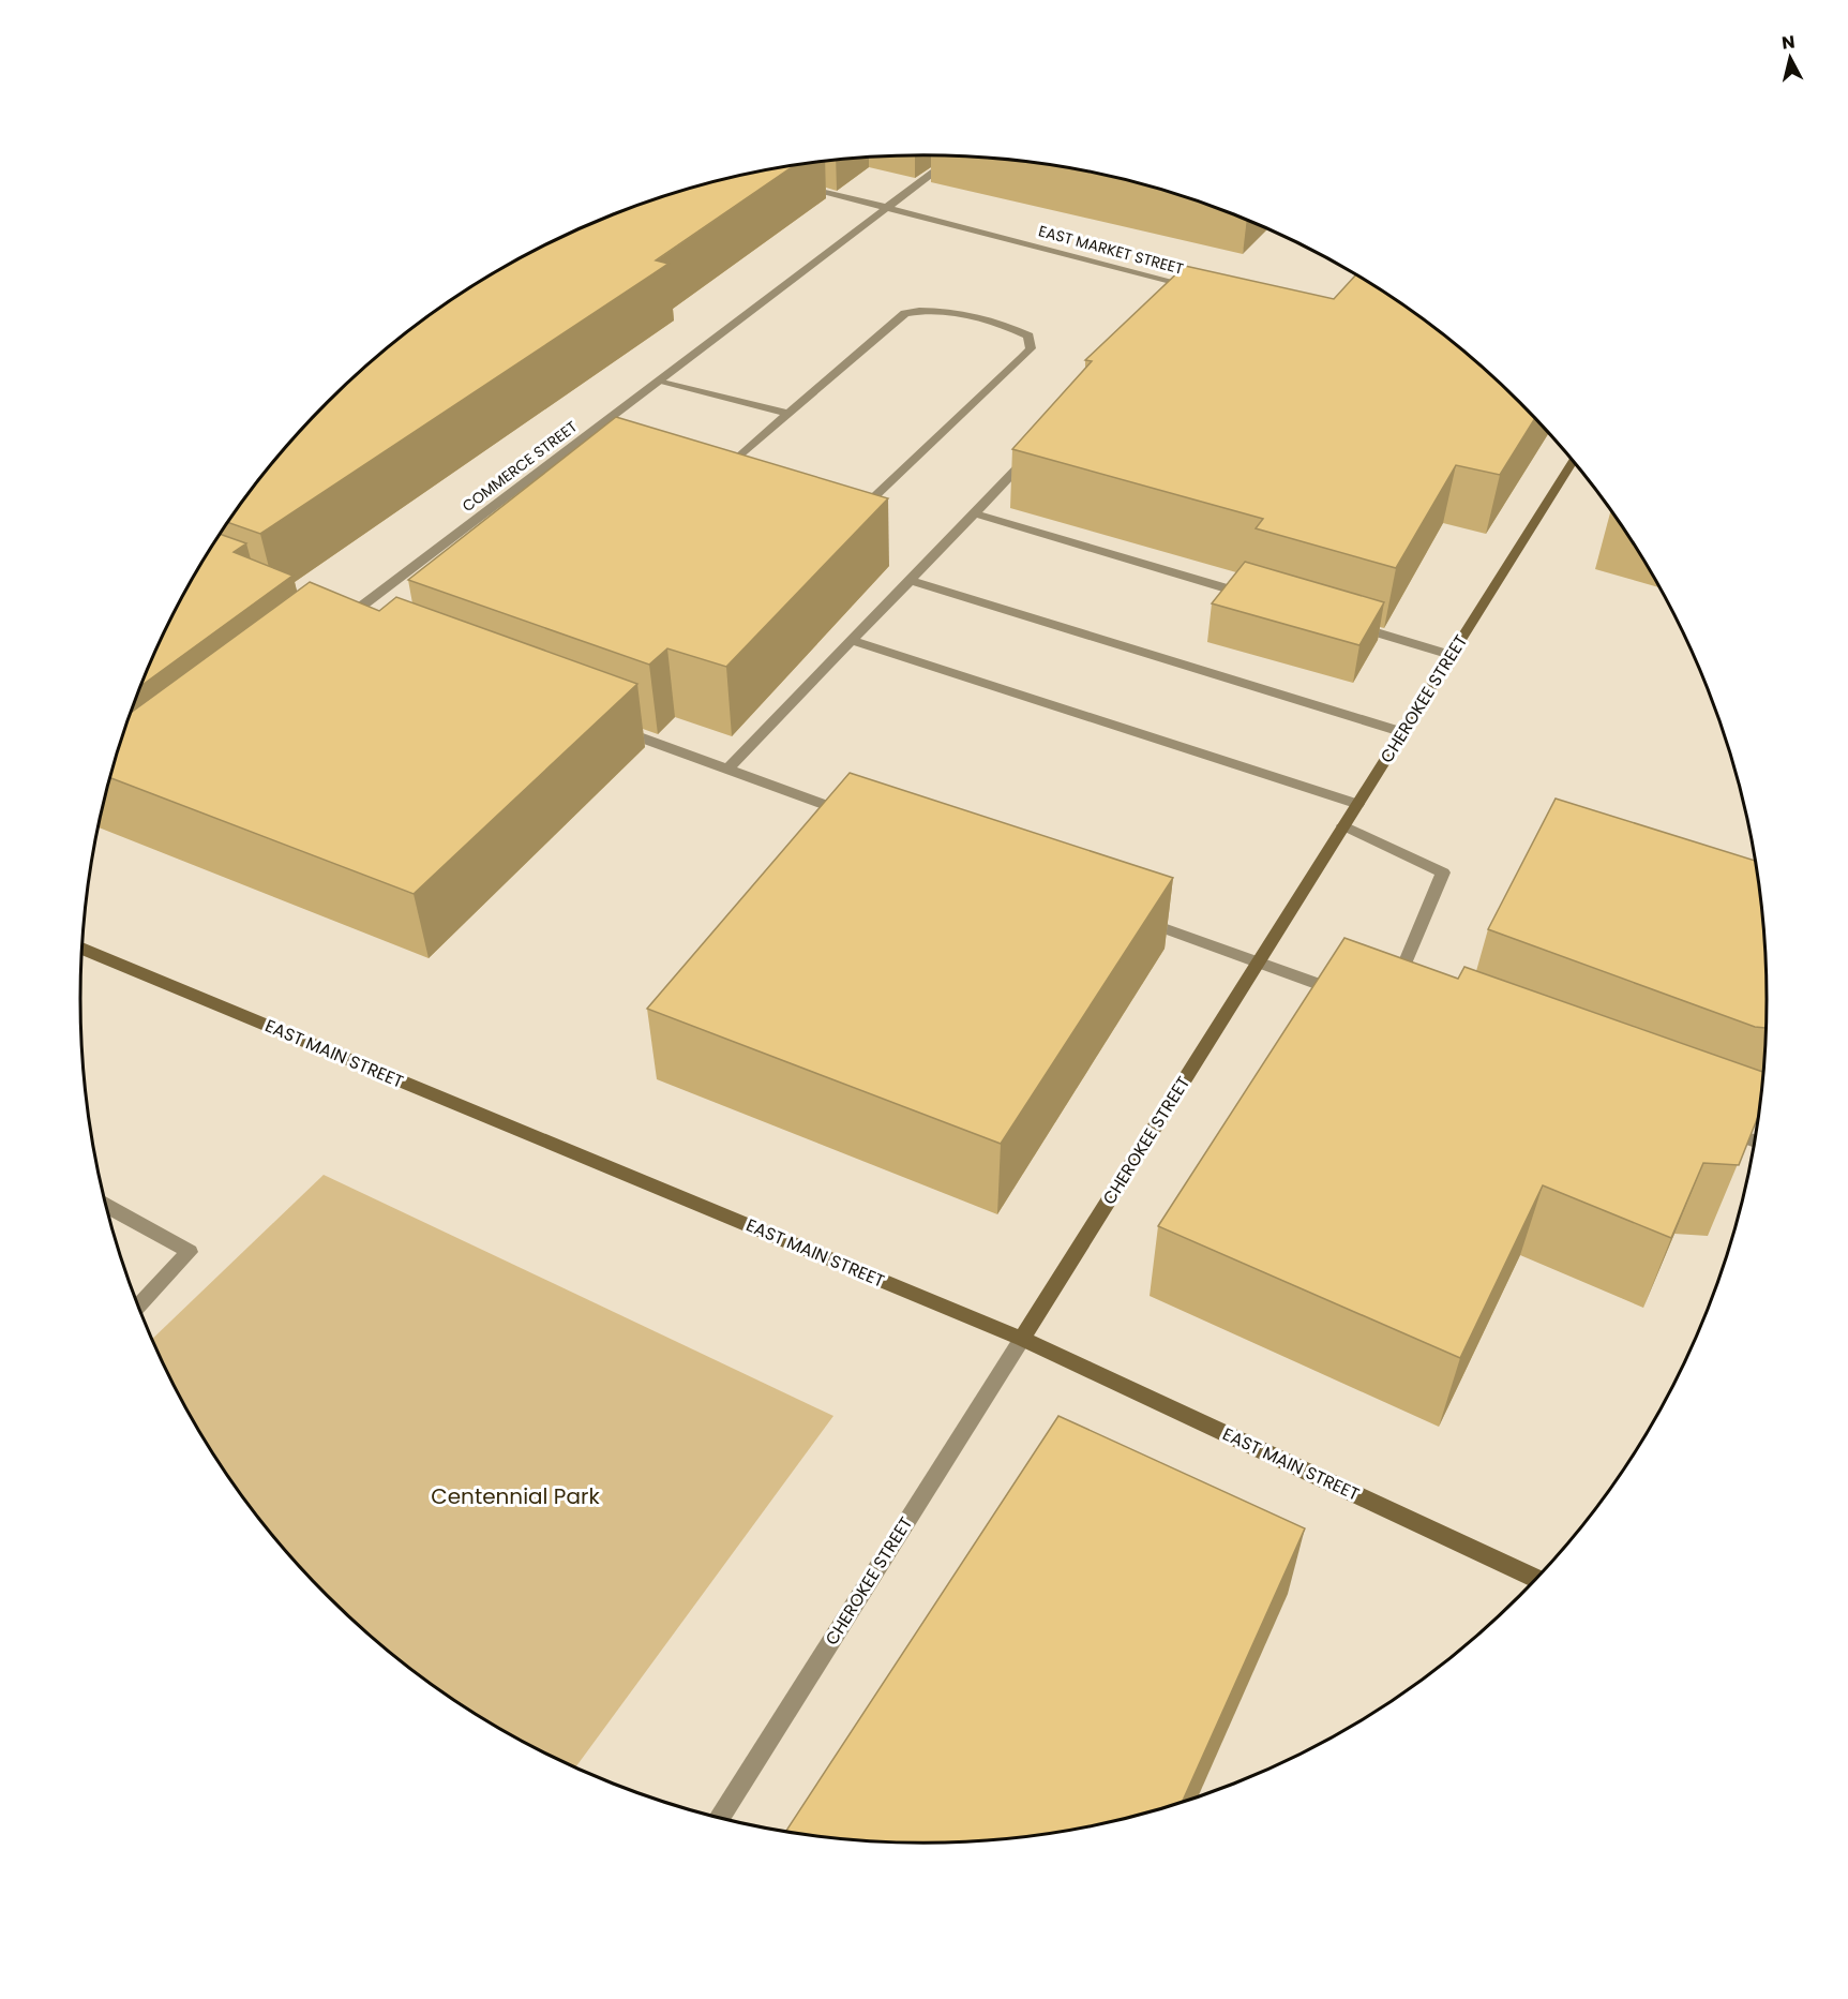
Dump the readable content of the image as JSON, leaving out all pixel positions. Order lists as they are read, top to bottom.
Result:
{
  "streets": {
    "main road": ["CHEROKEE STREET", "EAST MAIN STREET"],
    "street": ["EAST MARKET STREET", "COMMERCE STREET"]
  },
  "crossings": [
    ["EAST MARKET STREET", "COMMERCE STREET"],
    ["CHEROKEE STREET", "EAST MAIN STREET"]
  ],
  "parks": ["Centennial Park"],
  "north": "top"
}
